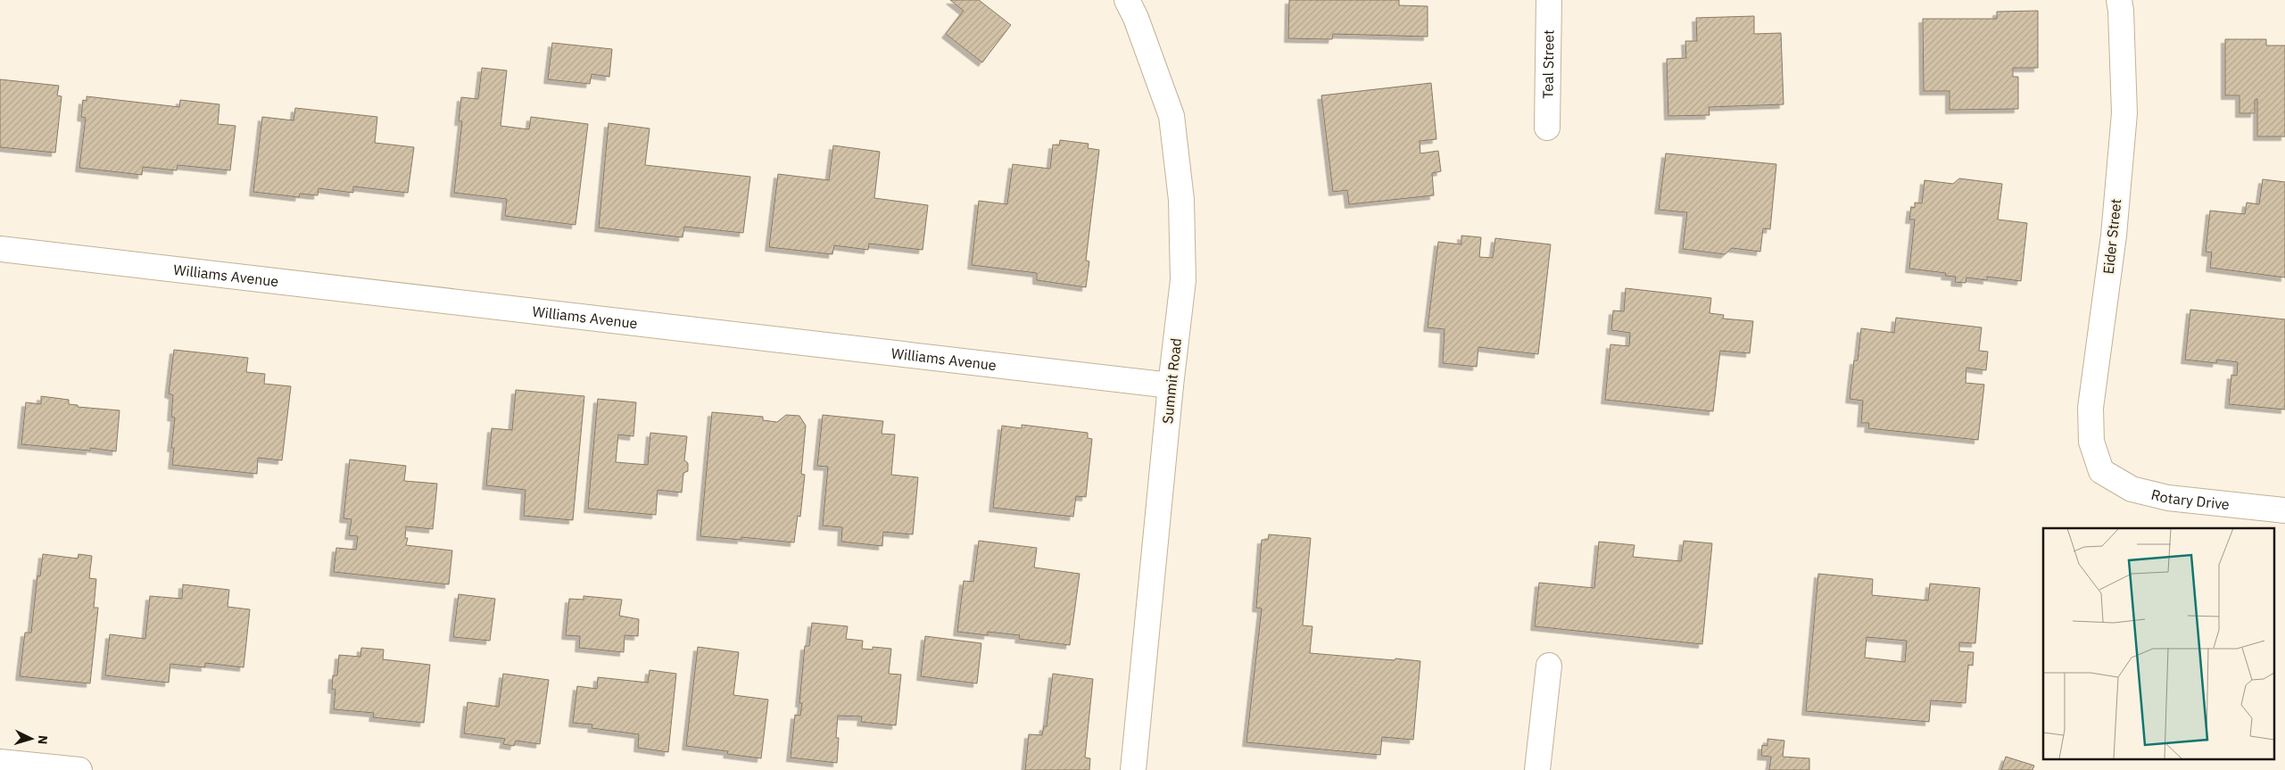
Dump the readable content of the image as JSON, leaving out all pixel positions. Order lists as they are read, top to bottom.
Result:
{
  "streets": {
    "street": [
      "Teal Street",
      "Eider Street",
      "Williams Avenue",
      "Summit Road",
      "Rotary Drive"
    ]
  },
  "crossings": [
    ["Eider Street", "Rotary Drive"],
    ["Williams Avenue", "Summit Road"]
  ],
  "north": "right"
}
